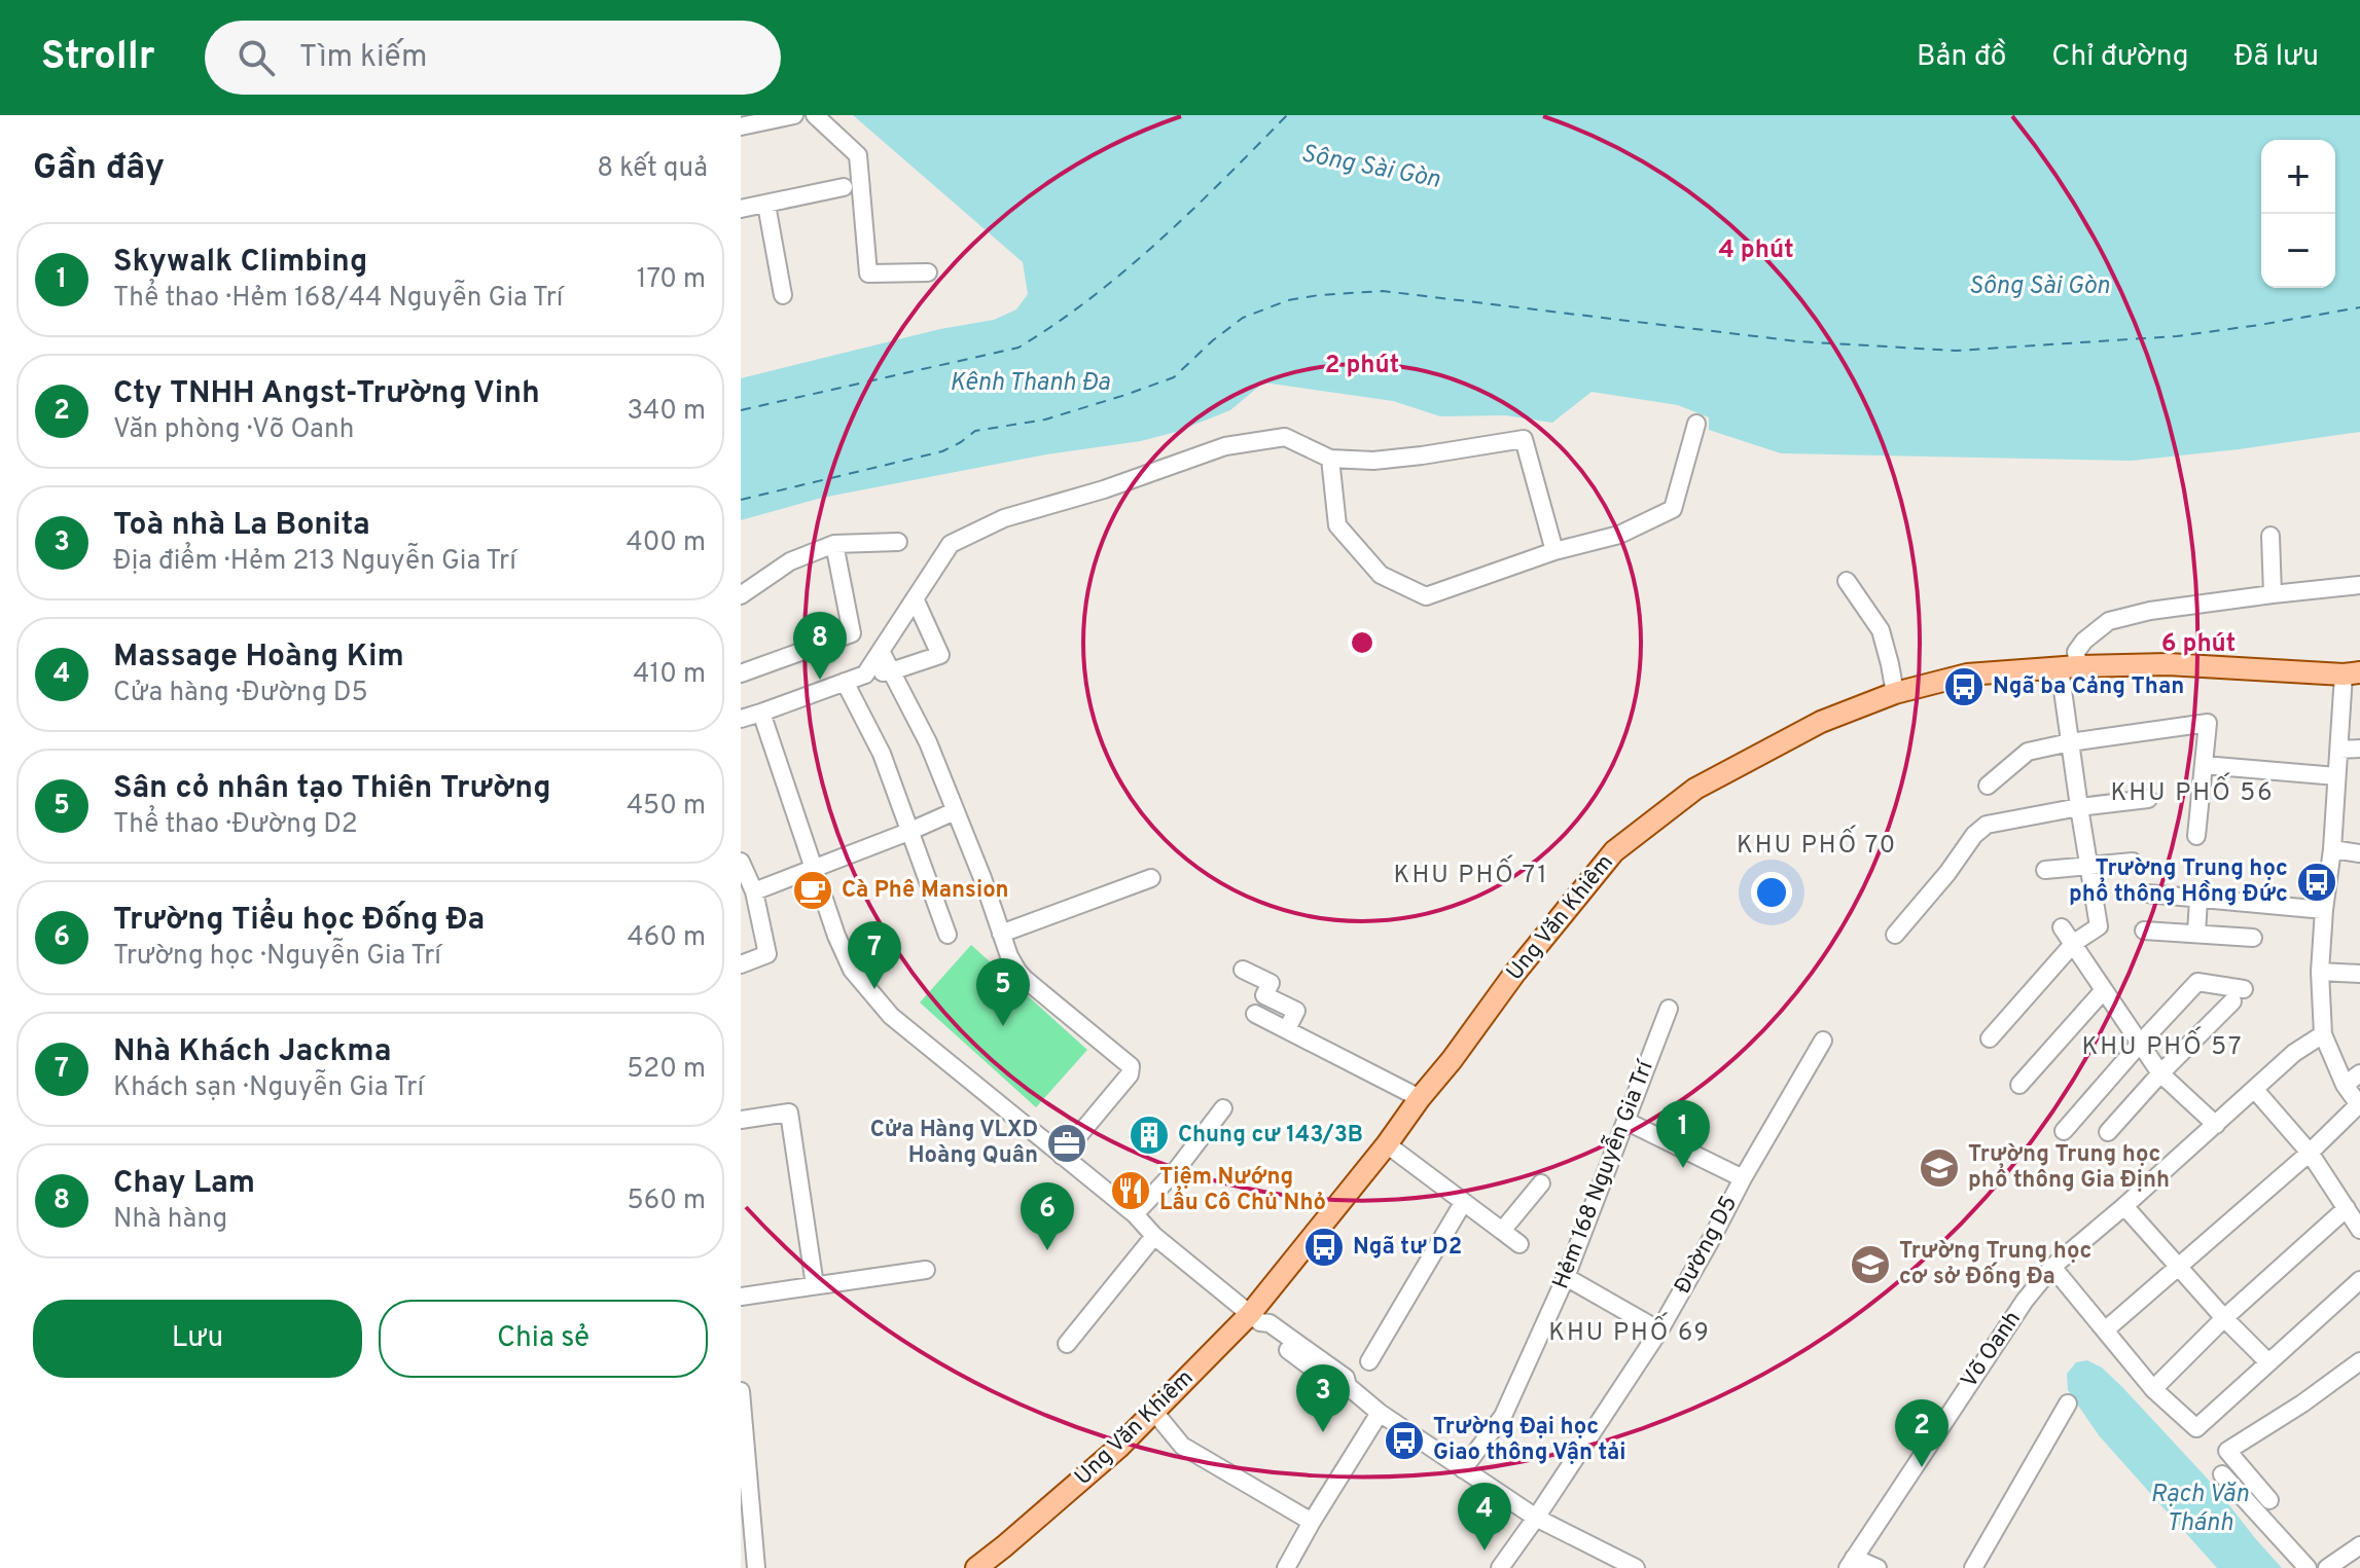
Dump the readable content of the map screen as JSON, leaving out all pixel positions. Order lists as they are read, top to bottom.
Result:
{
  "streets": {
    "main road": ["Ung Văn Khiêm"],
    "street": ["Hẻm 168 Nguyễn Gia Trí", "Đường D5", "Võ Oanh"]
  },
  "districts": [
    "KHU PHỐ 56",
    "KHU PHỐ 70",
    "KHU PHỐ 71",
    "KHU PHỐ 57",
    "KHU PHỐ 69"
  ],
  "water": ["Sông Sài Gòn", "Kênh Thanh Đa", "Rạch Văn Thánh"],
  "places": {
    "bus stop": [
      "Ngã ba Cảng Than",
      "Trường Trung học phổ thông Hồng Đức",
      "Ngã tư D2",
      "Trường Đại học Giao thông Vận tải"
    ],
    "cafe": ["Cà Phê Mansion"],
    "building": ["Chung cư 143/3B"],
    "office": ["Cửa Hàng VLXD Hoàng Quân"],
    "school or university": ["Trường Trung học phổ thông Gia Định", "Trường Trung học cơ sở Đống Đa"],
    "restaurant": ["Tịệm Nướng Lẩu Cô Chủ Nhỏ"]
  },
  "page": {
    "header": "Strollr",
    "search": "Tìm kiếm",
    "nav": ["Bản đồ", "Chỉ đường", "Đã lưu"],
    "heading": ["Gần đây", "8 kết quả"],
    "map_buttons": ["+", "−"],
    "list": [
      {
        "mark": "1",
        "name": "Skywalk Climbing",
        "note": "Thể thao · Hẻm 168/44 Nguyễn Gia Trí",
        "value": "170 m"
      },
      {
        "mark": "2",
        "name": "Cty TNHH Angst-Trường Vinh",
        "note": "Văn phòng · Võ Oanh",
        "value": "340 m"
      },
      {
        "mark": "3",
        "name": "Toà nhà La Bonita",
        "note": "Địa điểm · Hẻm 213 Nguyễn Gia Trí",
        "value": "400 m"
      },
      {
        "mark": "4",
        "name": "Massage Hoàng Kim",
        "note": "Cửa hàng · Đường D5",
        "value": "410 m"
      },
      {
        "mark": "5",
        "name": "Sân cỏ nhân tạo Thiên Trường",
        "note": "Thể thao · Đường D2",
        "value": "450 m"
      },
      {
        "mark": "6",
        "name": "Trường Tiểu học Đống Đa",
        "note": "Trường học · Nguyễn Gia Trí",
        "value": "460 m"
      },
      {
        "mark": "7",
        "name": "Nhà Khách Jackma",
        "note": "Khách sạn · Nguyễn Gia Trí",
        "value": "520 m"
      },
      {
        "mark": "8",
        "name": "Chay Lam",
        "note": "Nhà hàng",
        "value": "560 m"
      }
    ],
    "pins": [
      "8",
      "7",
      "5",
      "1",
      "6",
      "3",
      "2",
      "4"
    ],
    "buttons": ["Lưu", "Chia sẻ"]
  },
  "rings": ["4 phút", "2 phút", "6 phút"]
}
